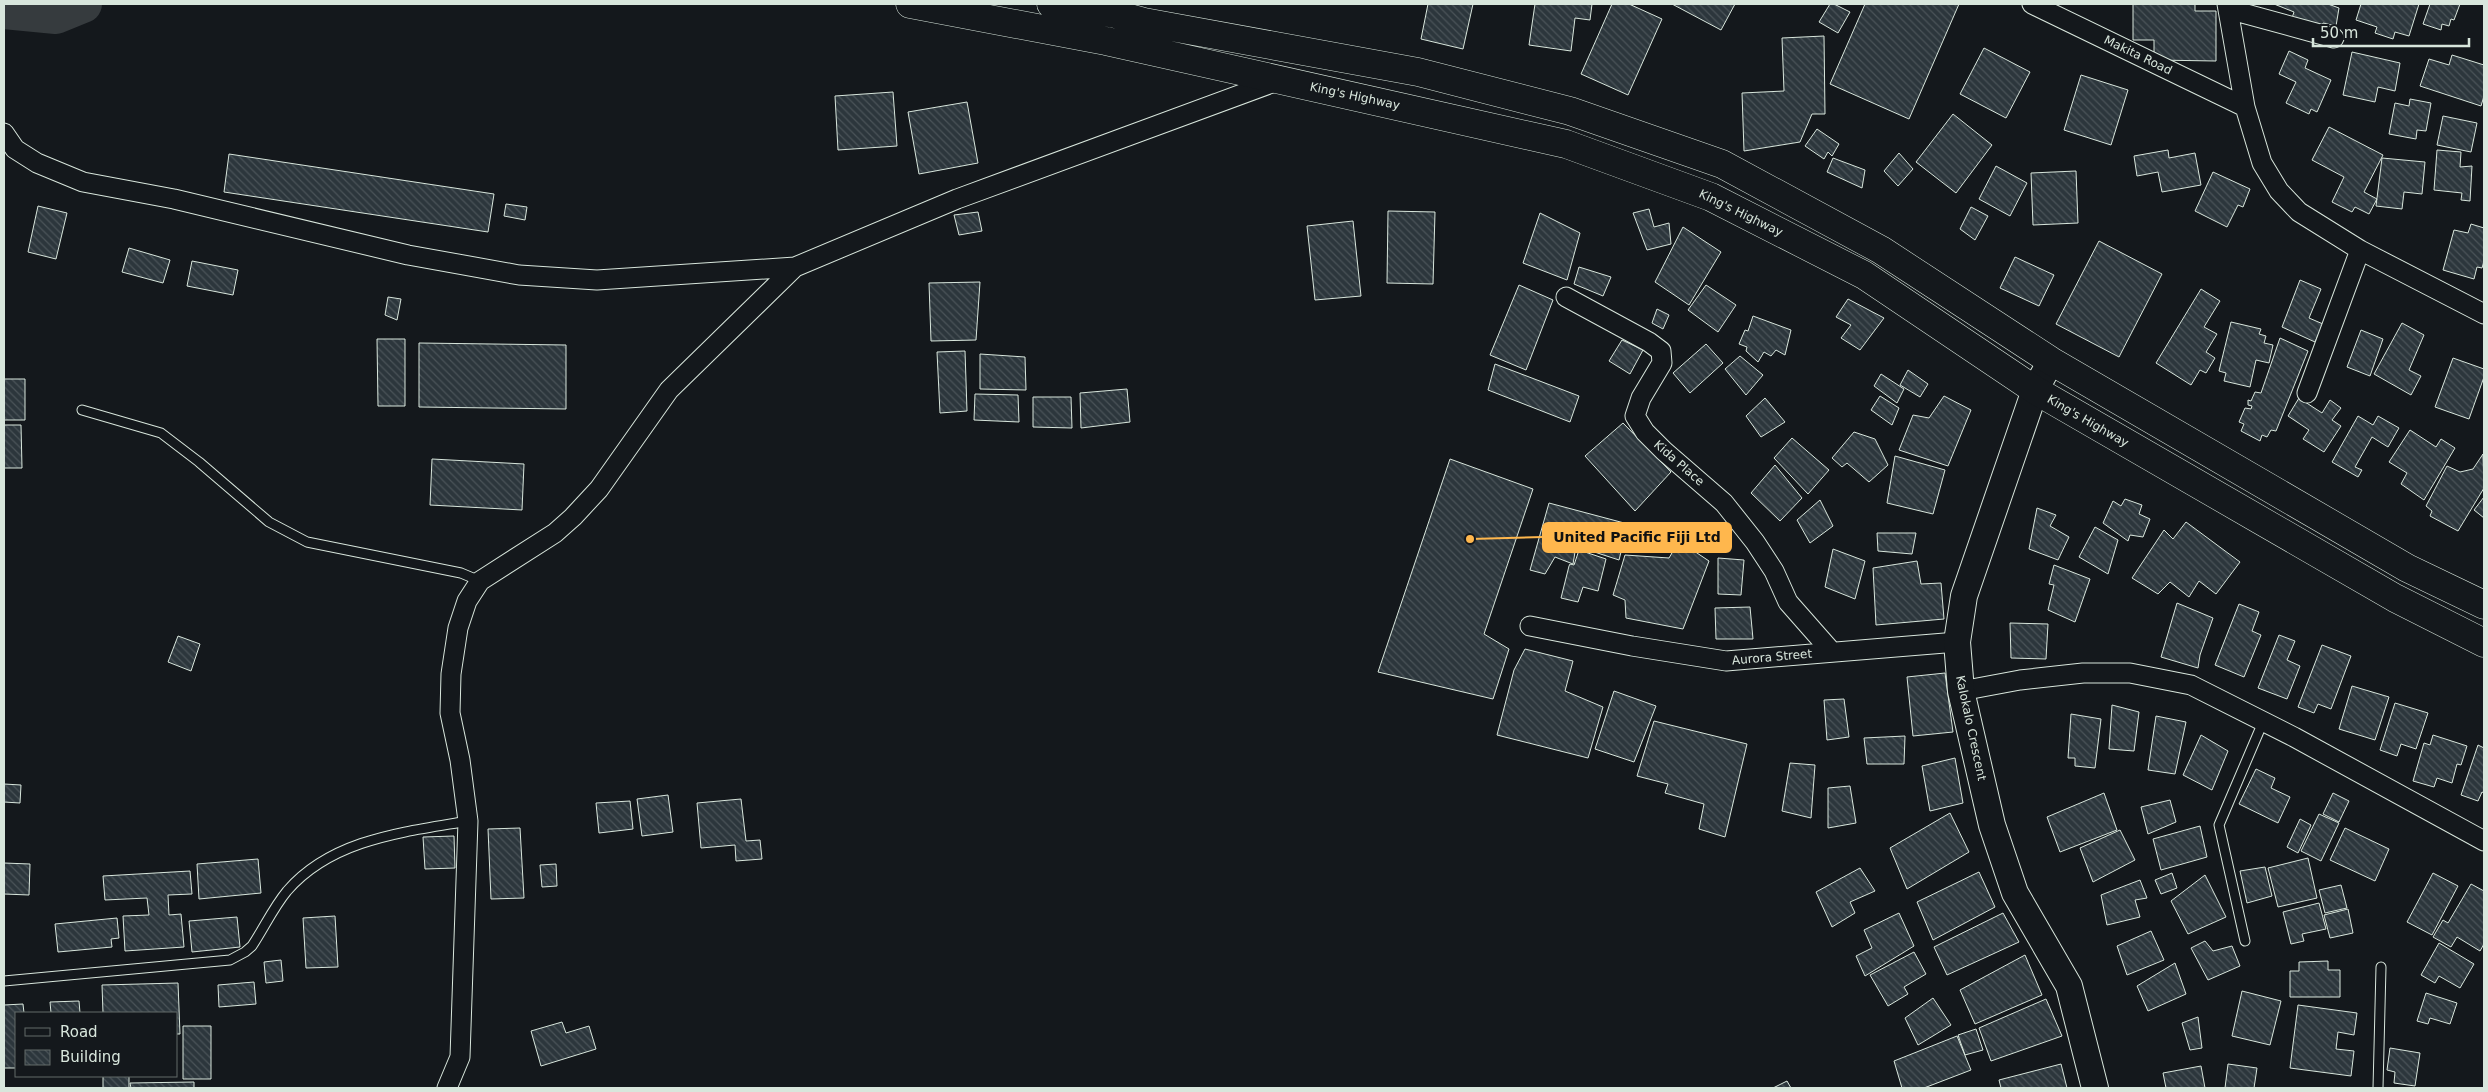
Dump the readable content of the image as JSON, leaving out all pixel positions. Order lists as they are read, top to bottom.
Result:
{
  "streets": {
    "highway": ["King's Highway"],
    "street": [
      "Makita Road",
      "Kida Place",
      "Aurora Street",
      "Kalokalo Crescent"
    ]
  },
  "crossings": [
    ["King's Highway", "Kalokalo Crescent"],
    ["Kida Place", "Aurora Street"],
    ["Aurora Street", "Kalokalo Crescent"]
  ],
  "places": ["United Pacific Fiji Ltd"],
  "legend": ["Road", "Building"],
  "scale_bar": "50 m"
}
